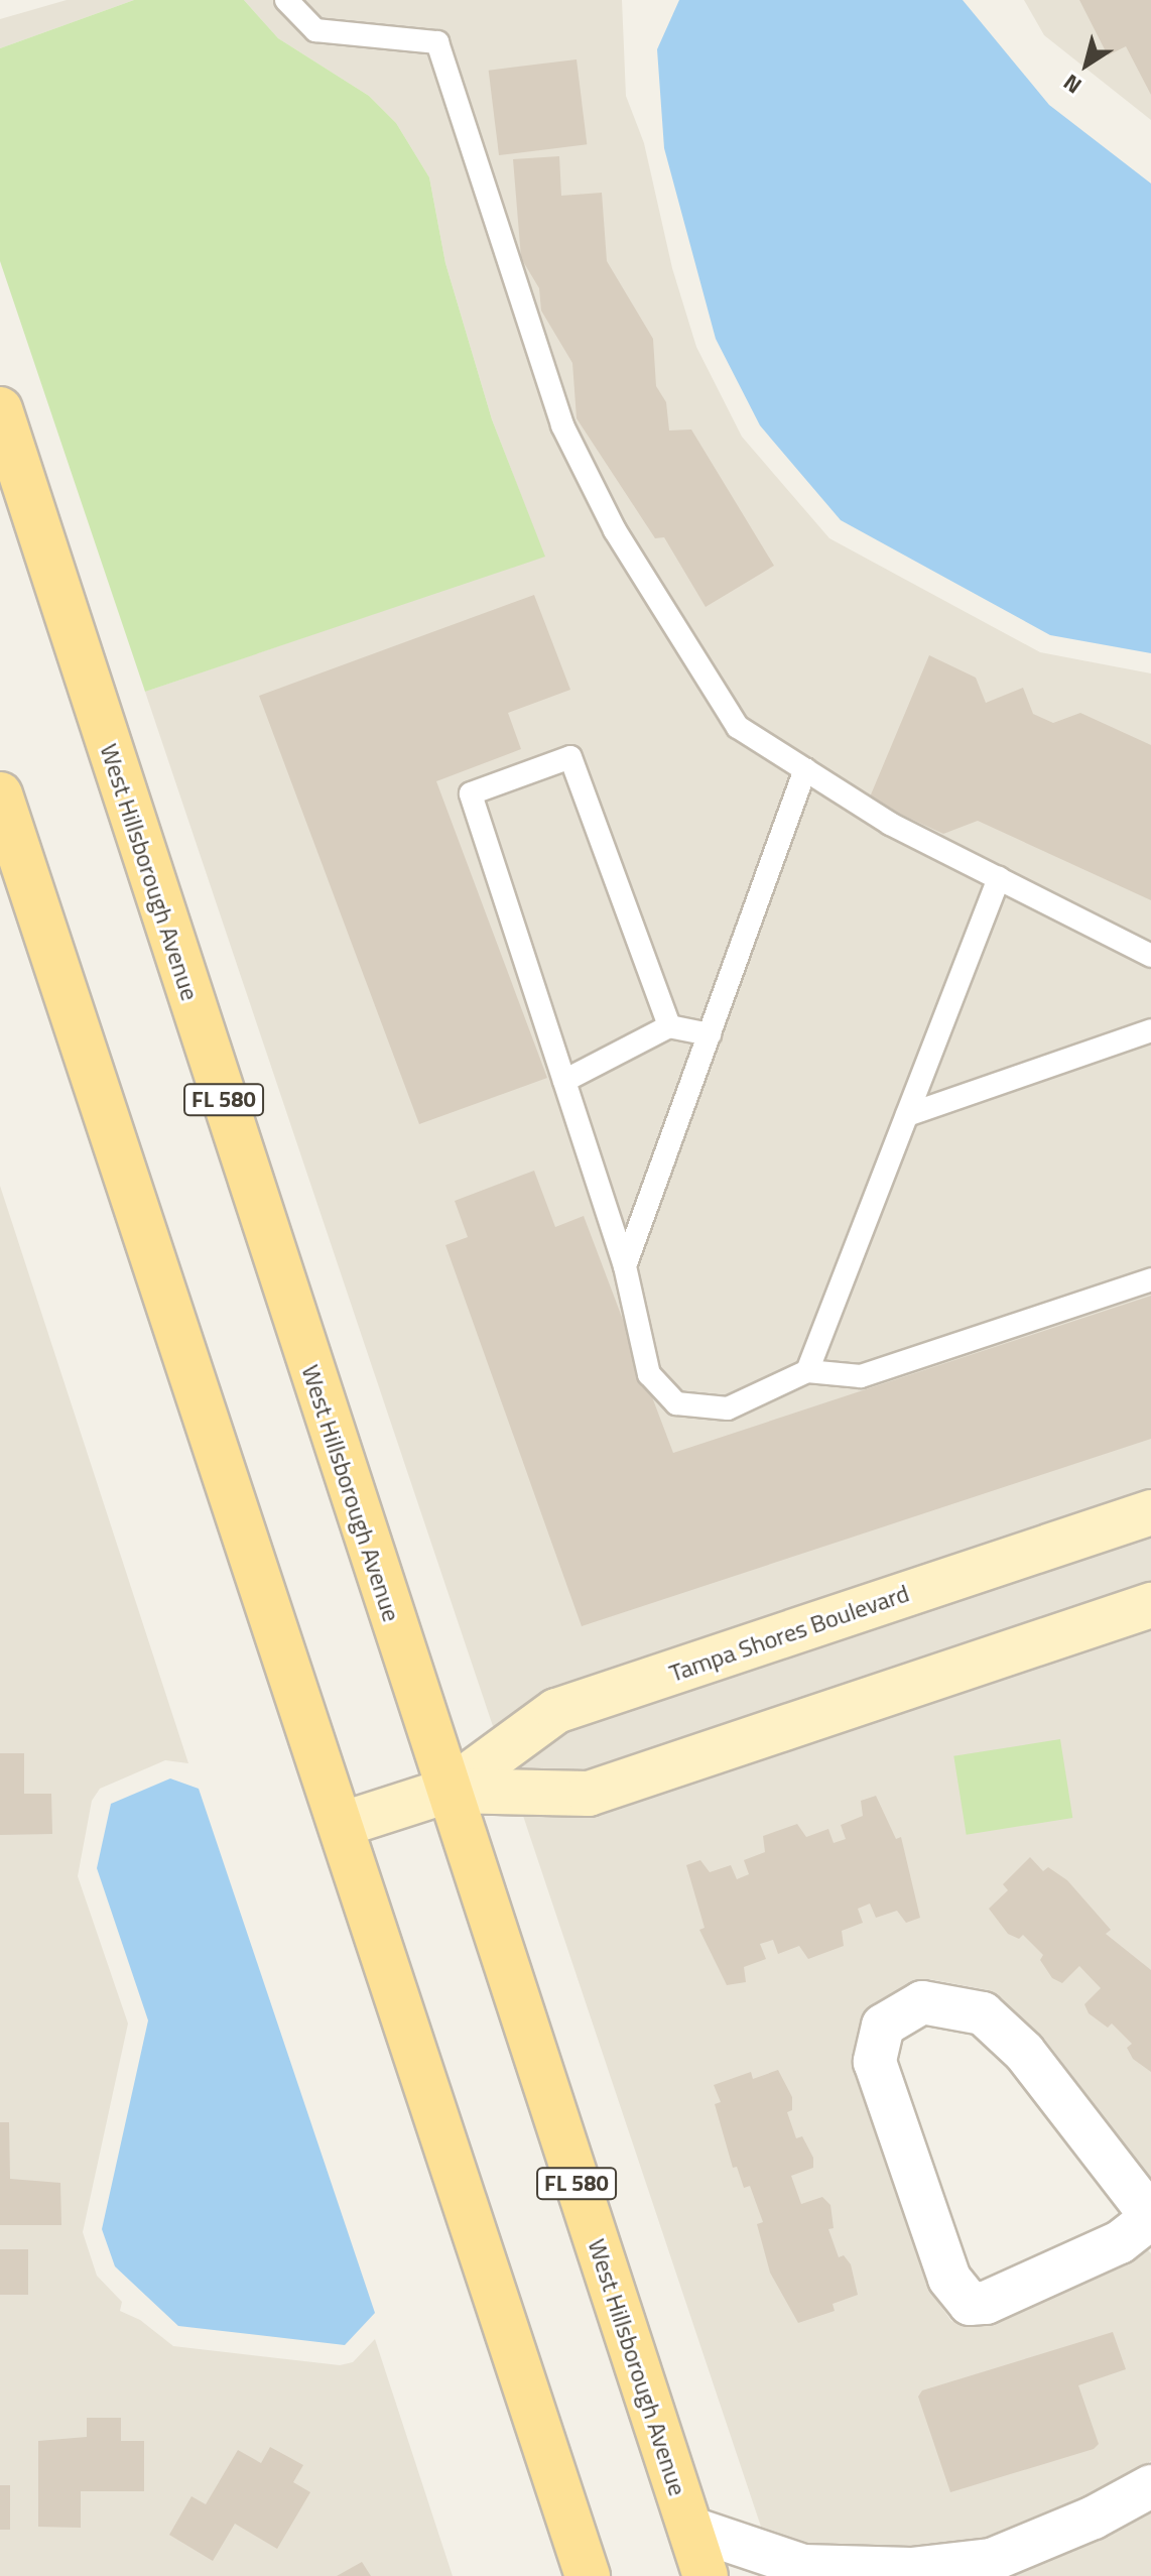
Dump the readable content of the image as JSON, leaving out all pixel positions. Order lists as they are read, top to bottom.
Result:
{
  "streets": {
    "main road": ["West Hillsborough Avenue", "FL 580"],
    "street": ["Tampa Shores Boulevard"]
  },
  "crossings": [
    ["West Hillsborough Avenue", "Tampa Shores Boulevard"]
  ],
  "north": "bottom left"
}
